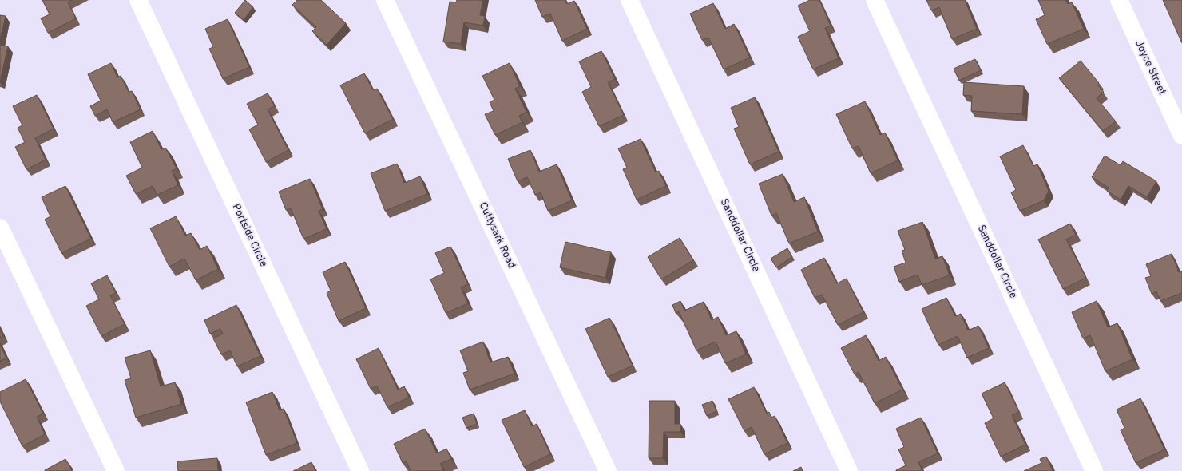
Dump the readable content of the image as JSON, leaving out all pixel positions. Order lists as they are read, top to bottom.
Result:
{
  "streets": {
    "street": [
      "Joyce Street",
      "Portside Circle",
      "Cuttysark Road",
      "Sanddollar Circle"
    ]
  }
}
